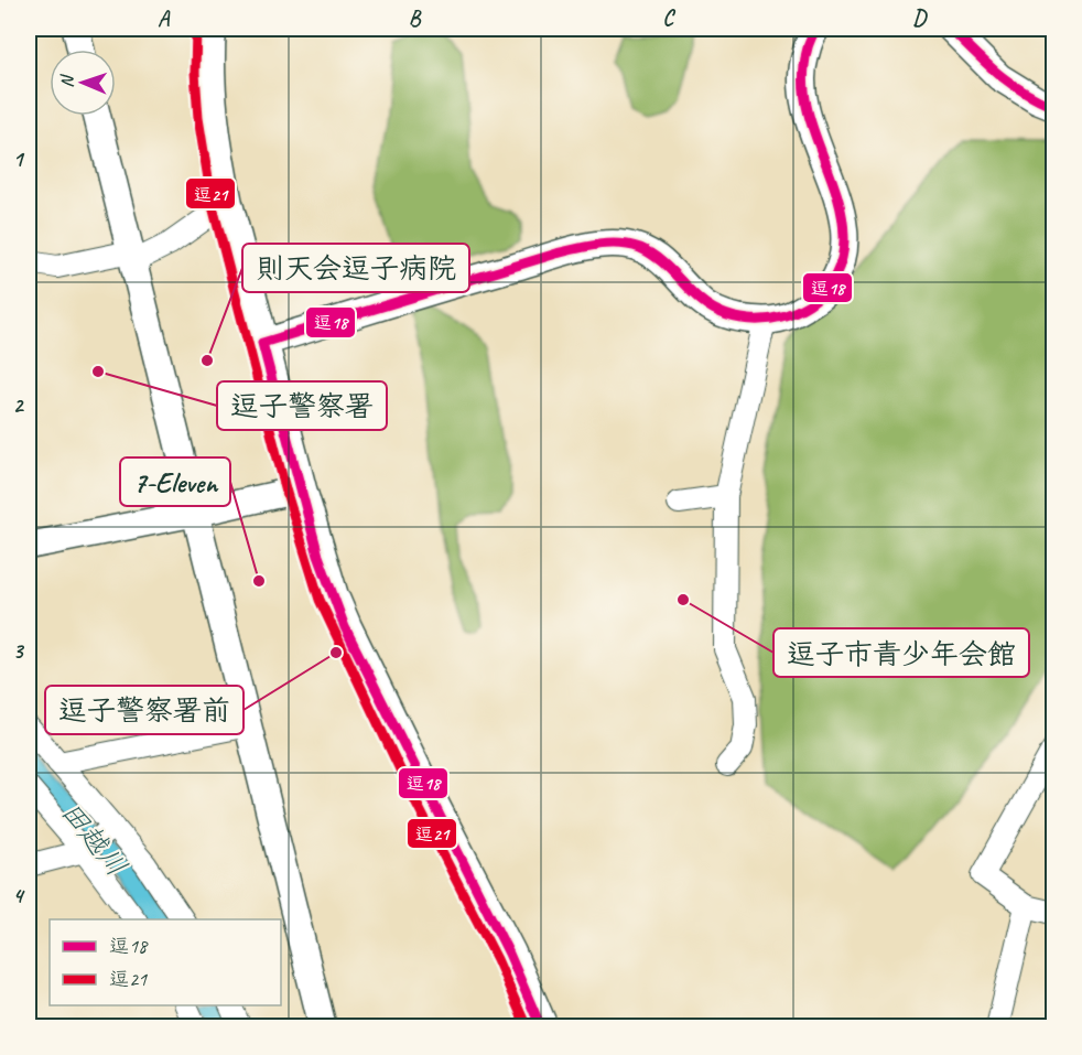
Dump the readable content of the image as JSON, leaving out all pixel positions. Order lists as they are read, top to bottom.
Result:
{
  "water": ["田越川"],
  "places": [
    "則天会逗子病院",
    "逗子警察署",
    "7-Eleven",
    "逗子市青少年会館",
    "逗子警察署前"
  ],
  "lines": ["transit line 逗18", "transit line 逗21"],
  "legend": ["逗18", "逗21"],
  "north": "left",
  "grid": {
    "columns": [
      "A",
      "B",
      "C",
      "D"
    ],
    "rows": [
      "1",
      "2",
      "3",
      "4"
    ]
  }
}
